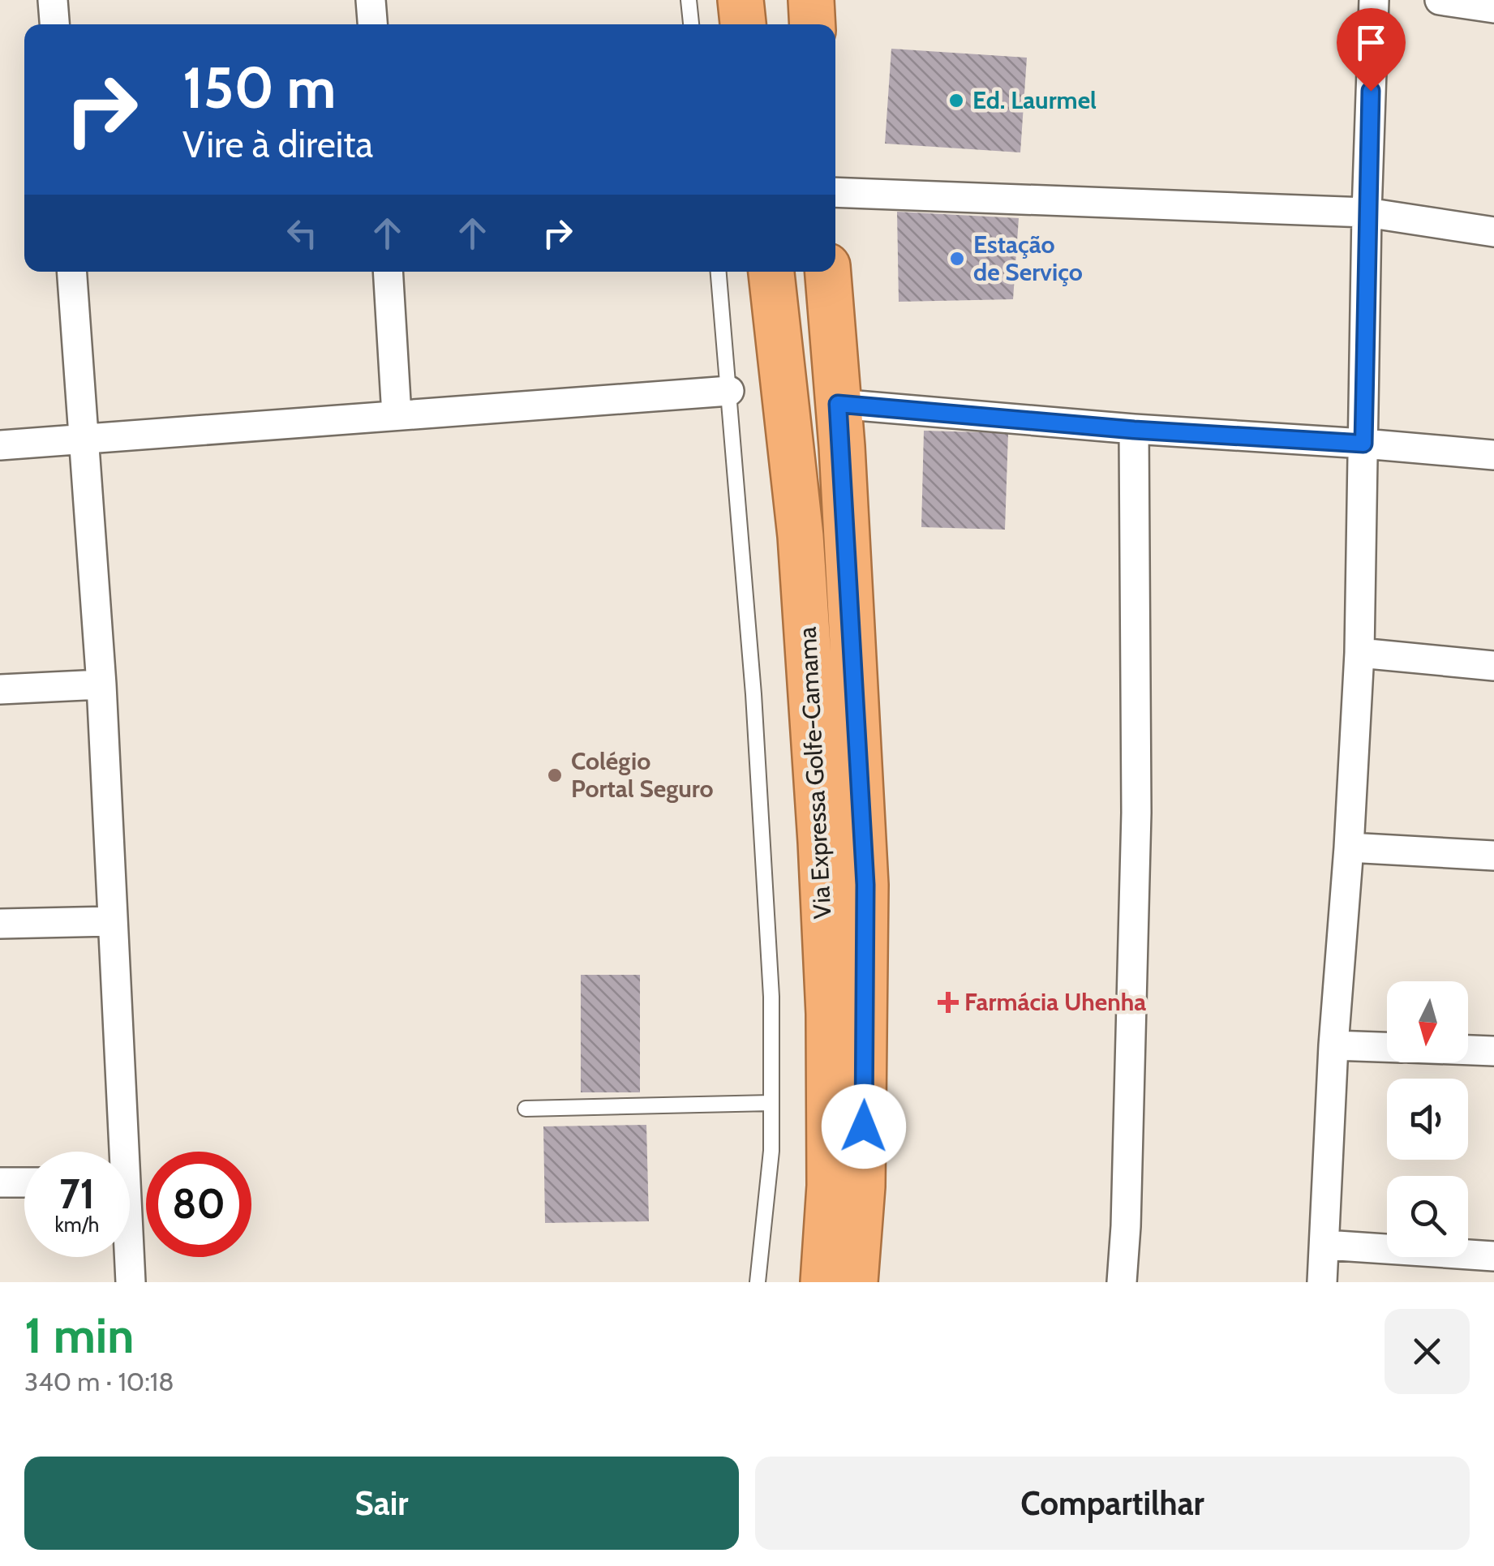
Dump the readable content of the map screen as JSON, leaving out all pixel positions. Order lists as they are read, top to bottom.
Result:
{
  "streets": {
    "highway": ["Via Expressa Golfe-Camama"]
  },
  "places": {
    "other": ["Ed. Laurmel", "Estação de Serviço", "Colégio Portal Seguro"],
    "health": ["Farmácia Uhenha"]
  },
  "north": "bottom",
  "page": {
    "turn": ["150 m", "Vire à direita"],
    "speed": "71 km/h",
    "limit": "80",
    "heading": ["1 min", "340 m · 10:18"],
    "buttons": ["Sair", "Compartilhar"]
  }
}
